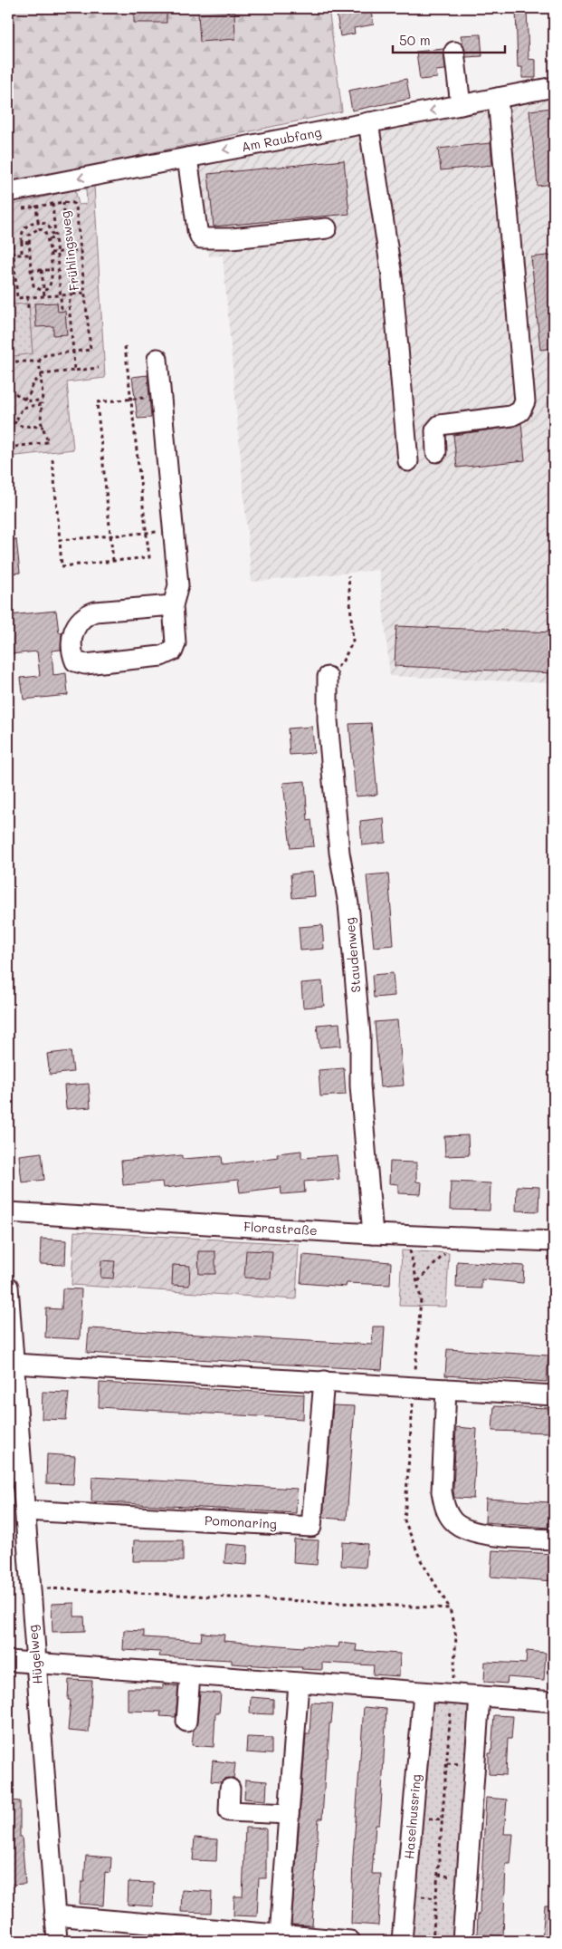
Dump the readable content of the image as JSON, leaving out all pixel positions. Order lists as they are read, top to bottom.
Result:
{
  "streets": {
    "street": [
      "Am Raubfang",
      "Staudenweg",
      "Florastraße",
      "Pomonaring",
      "Hügelweg",
      "Haselnussring"
    ],
    "path": ["Frühlingsweg"]
  },
  "crossings": [
    ["Staudenweg", "Florastraße"],
    ["Pomonaring", "Hügelweg"]
  ],
  "one_way": ["Am Raubfang"],
  "scale_bar": "50 m"
}
